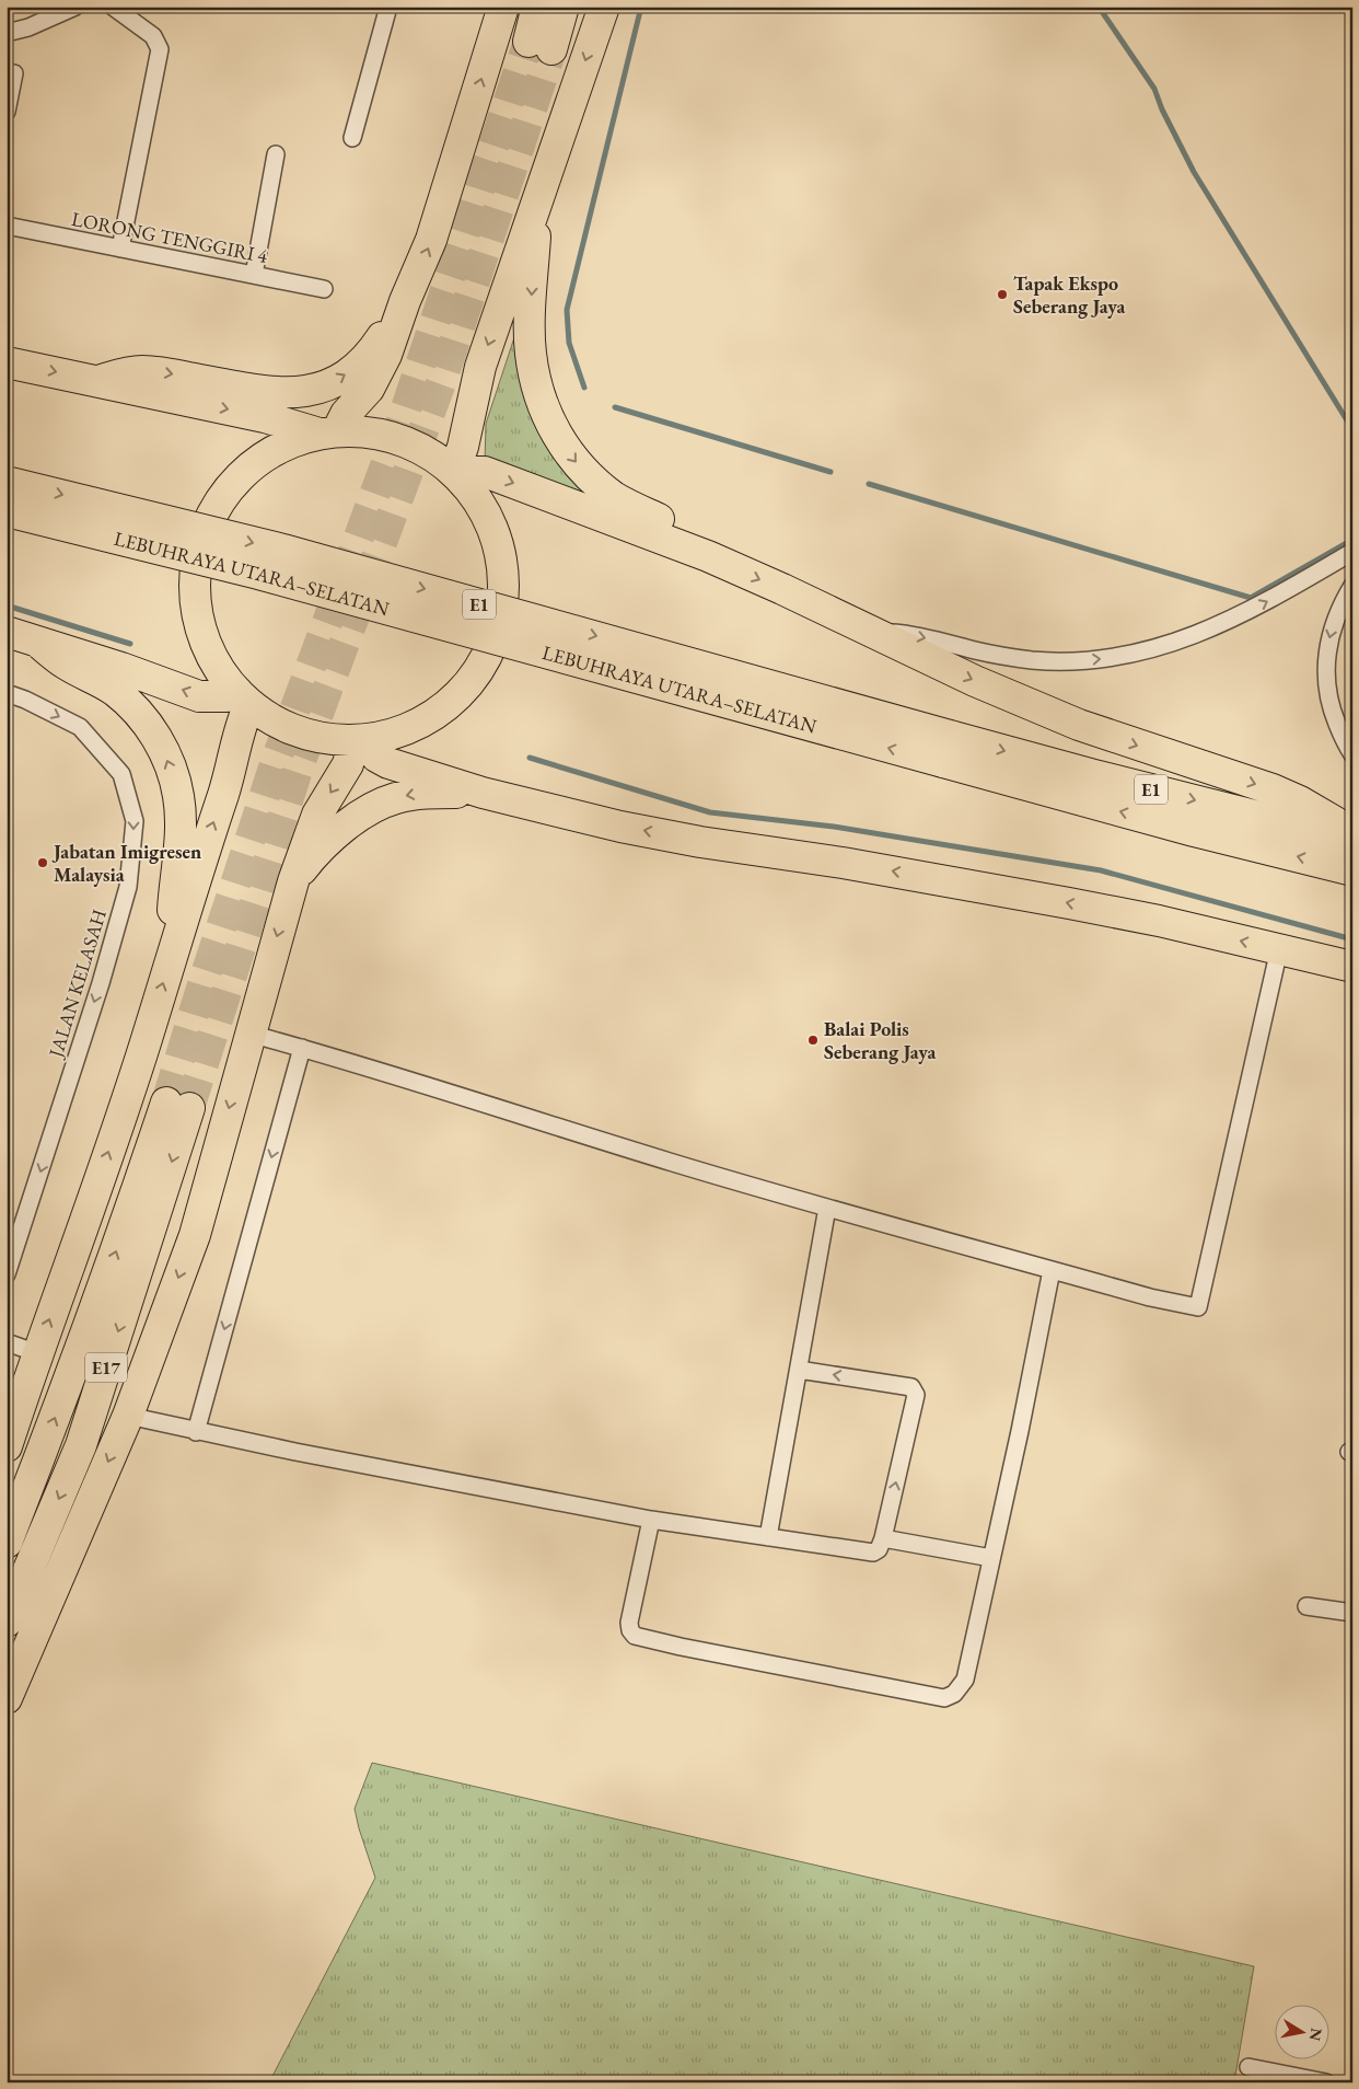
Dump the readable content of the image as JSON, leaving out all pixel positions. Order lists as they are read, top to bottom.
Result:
{
  "streets": {
    "highway": ["LEBUHRAYA UTARA–SELATAN", "E1", "E17"],
    "street": ["LORONG TENGGIRI 4", "JALAN KELASAH"]
  },
  "one_way": ["JALAN KELASAH"],
  "places": ["Tapak Ekspo Seberang Jaya", "Jabatan Imigresen Malaysia", "Balai Polis Seberang Jaya"],
  "north": "right"
}
